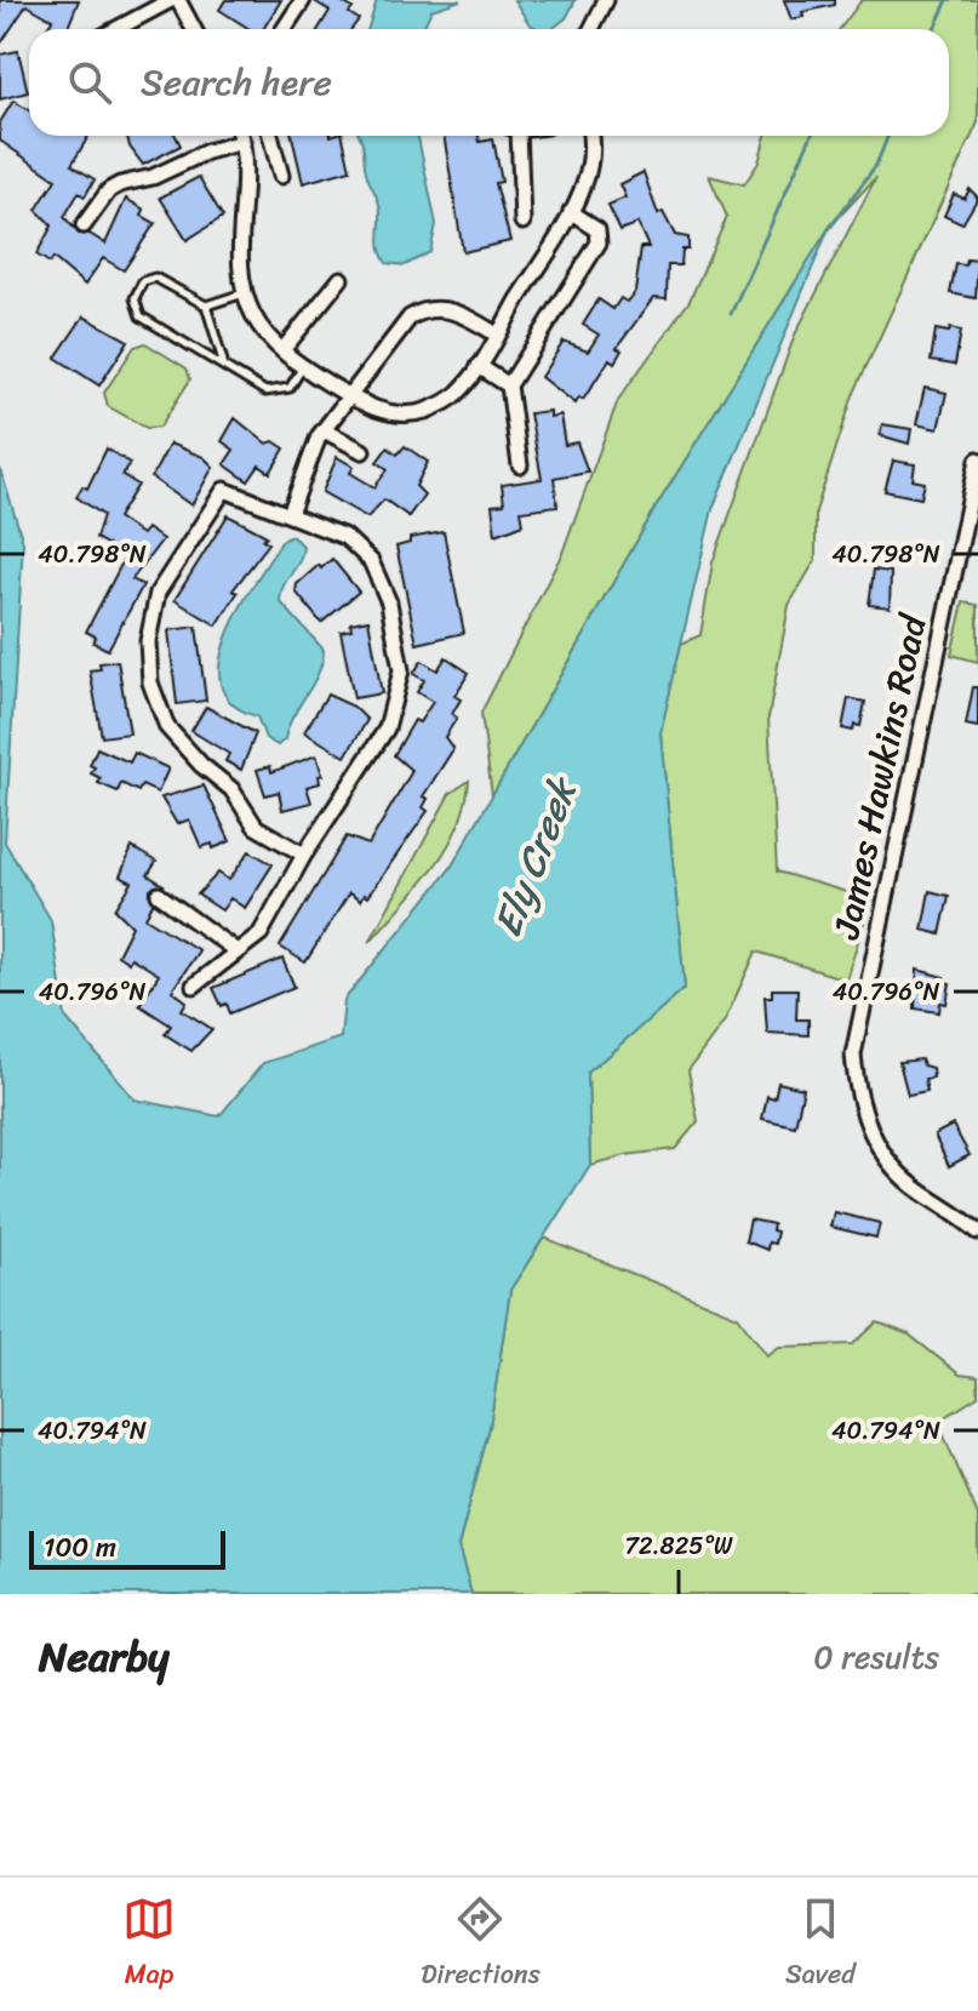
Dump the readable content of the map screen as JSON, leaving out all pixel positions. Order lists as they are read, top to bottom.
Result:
{
  "streets": {
    "street": ["James Hawkins Road"]
  },
  "water": ["Ely Creek"],
  "scale_bar": "100 m",
  "page": {
    "search": "Search here",
    "scale": "100 m",
    "heading": ["Nearby", "0 results"],
    "nav": ["Map", "Directions", "Saved"]
  },
  "coordinates": [
    "40.798°N",
    "40.796°N",
    "40.794°N",
    "72.825°W"
  ]
}
